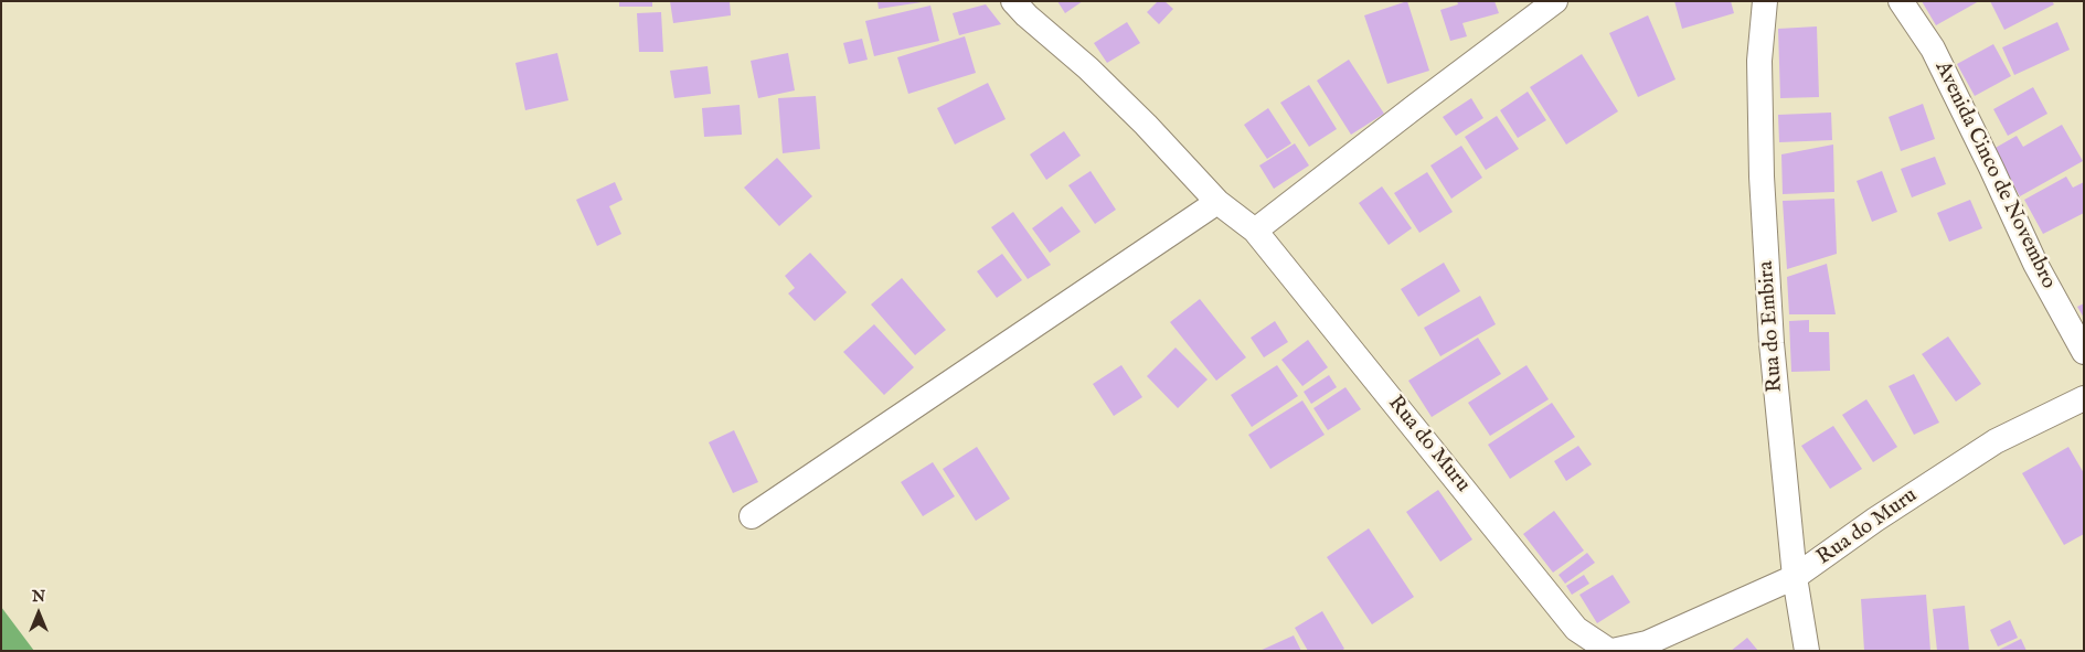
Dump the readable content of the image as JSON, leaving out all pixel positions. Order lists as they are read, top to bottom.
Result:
{
  "streets": {
    "street": ["Avenida Cinco de Novembro", "Rua do Embira", "Rua do Muru"]
  },
  "crossings": [
    ["Rua do Embira", "Rua do Muru"]
  ],
  "north": "top"
}
